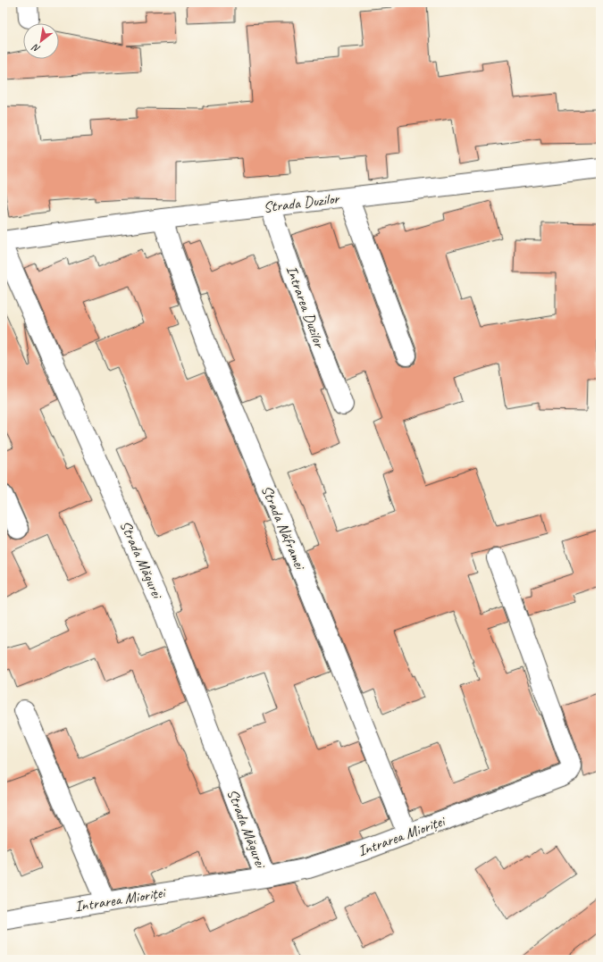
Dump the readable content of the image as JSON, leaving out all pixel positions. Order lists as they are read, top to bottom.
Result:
{
  "streets": {
    "street": [
      "Strada Duzilor",
      "Intrarea Duzilor",
      "Strada Năframei",
      "Strada Măgurei",
      "Intrarea Mioriței"
    ]
  },
  "crossings": [
    ["Strada Duzilor", "Intrarea Duzilor"],
    ["Strada Duzilor", "Strada Năframei"],
    ["Strada Năframei", "Intrarea Mioriței"],
    ["Strada Măgurei", "Intrarea Mioriței"]
  ],
  "north": "bottom left"
}
